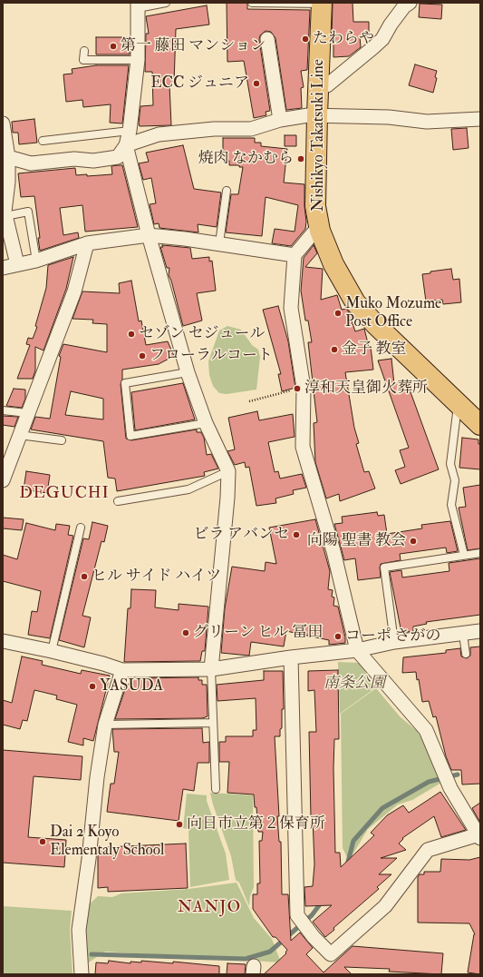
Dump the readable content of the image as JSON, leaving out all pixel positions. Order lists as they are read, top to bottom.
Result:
{
  "streets": {
    "main road": ["Nishikyo Takatsuki Line"]
  },
  "districts": ["DEGUCHI", "NANJO"],
  "parks": ["南条公園"],
  "places": [
    "たわらや",
    "第一 藤田 マンション",
    "ECC ジュニア",
    "焼肉 なかむら",
    "Muko Mozume Post Office",
    "セゾン セジュール",
    "金子 教室",
    "フローラルコート",
    "淳和天皇御火葬所",
    "ビラ アバンセ",
    "向陽 聖書 教会",
    "ヒル サイド ハイツ",
    "グリーン ヒル 冨田",
    "コーポ さがの",
    "YASUDA",
    "向日市立第２保育所",
    "Dai 2 Koyo Elementaly School"
  ]
}
